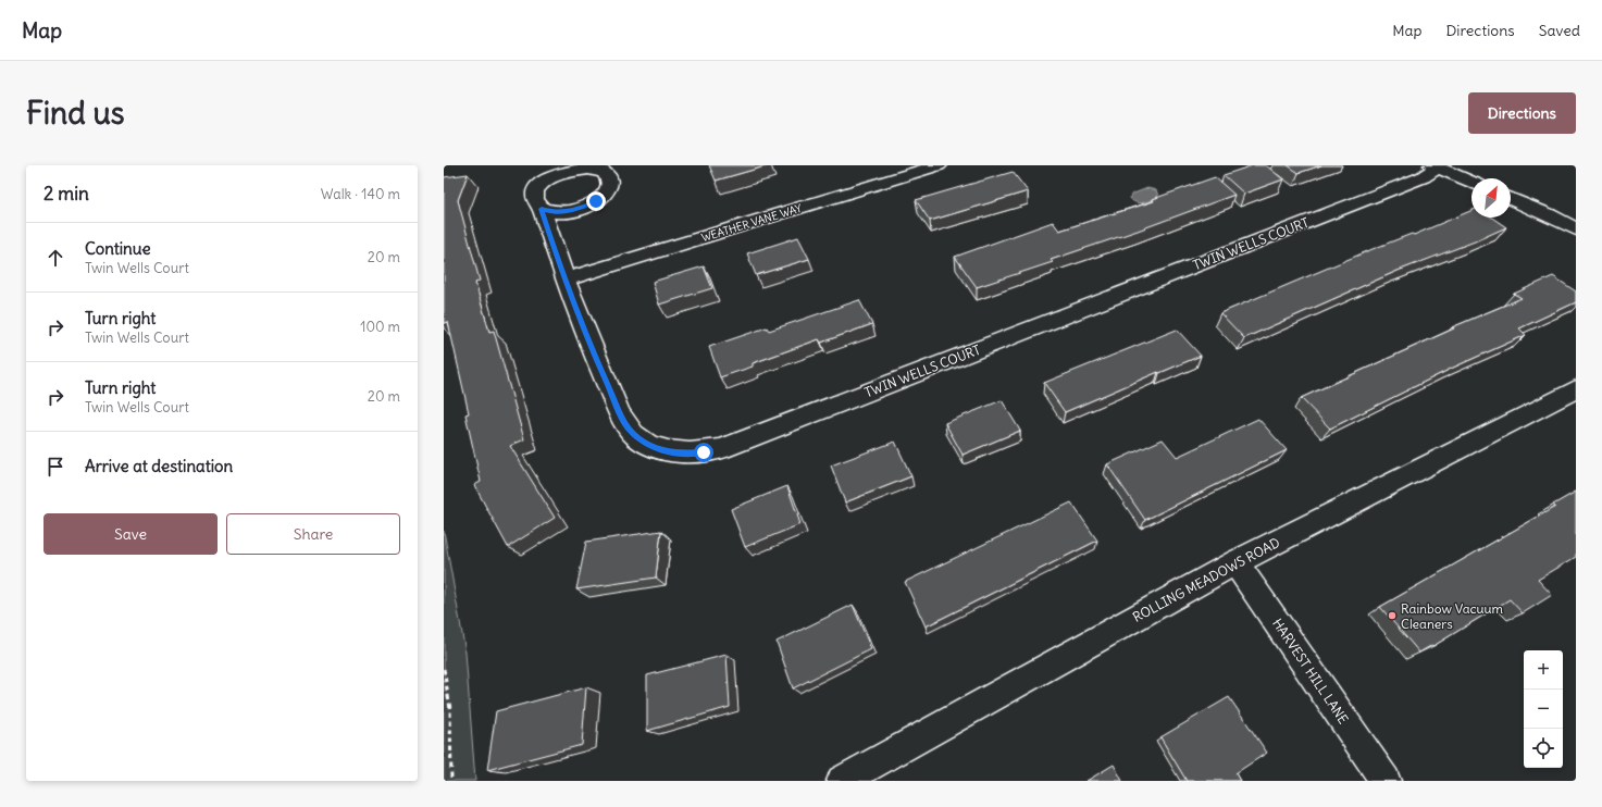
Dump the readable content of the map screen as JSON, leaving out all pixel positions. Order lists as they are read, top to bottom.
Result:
{
  "streets": {
    "street": [
      "WEATHER VANE WAY",
      "TWIN WELLS COURT",
      "ROLLING MEADOWS ROAD",
      "HARVEST HILL LANE"
    ]
  },
  "crossings": [
    ["WEATHER VANE WAY", "TWIN WELLS COURT"],
    ["ROLLING MEADOWS ROAD", "HARVEST HILL LANE"]
  ],
  "places": ["Rainbow Vacuum Cleaners"],
  "north": "top right",
  "page": {
    "header": "Map",
    "nav": ["Map", "Directions", "Saved"],
    "buttons": [
      "Directions",
      ["Save", "Share"]
    ],
    "title": "Find us",
    "heading": ["2 min", "Walk · 140 m"],
    "list": [
      ["Continue", "Twin Wells Court", "20 m"],
      ["Turn right", "Twin Wells Court", "100 m"],
      ["Turn right", "Twin Wells Court", "20 m"],
      "Arrive at destination"
    ],
    "map_buttons": ["+", "−"]
  }
}
